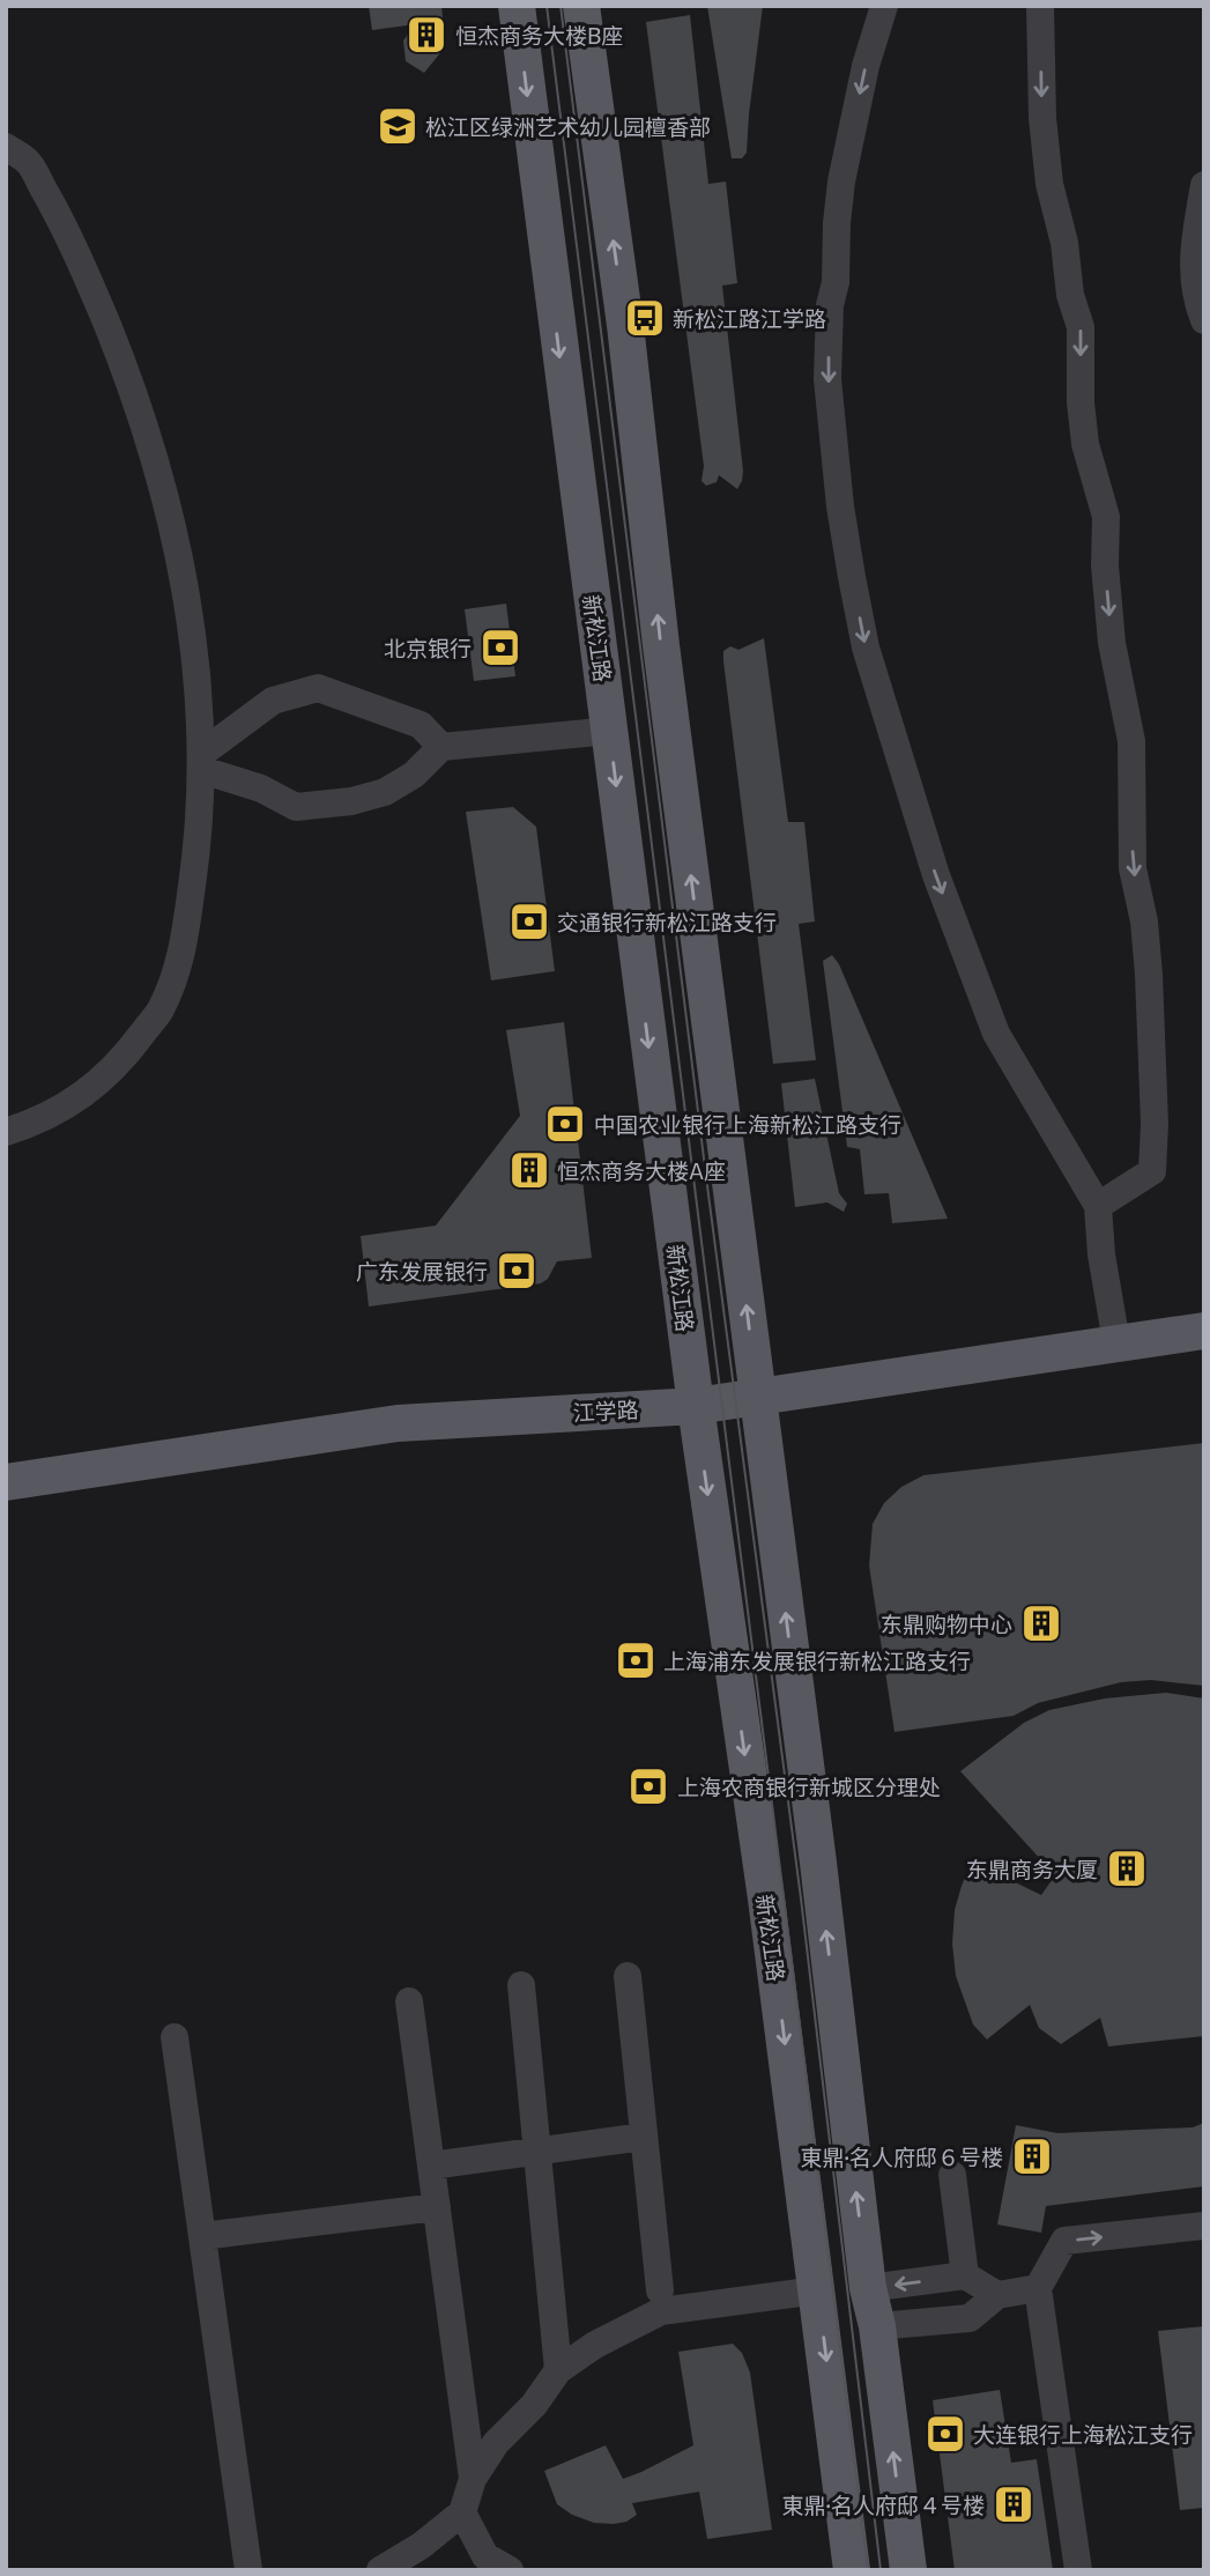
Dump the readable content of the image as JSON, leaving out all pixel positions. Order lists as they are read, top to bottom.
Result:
{
  "streets": {
    "main road": ["新松江路", "江学路"]
  },
  "crossings": [
    ["新松江路", "江学路"]
  ],
  "places": {
    "building": [
      "恒杰商务大楼B座",
      "恒杰商务大楼A座",
      "东鼎购物中心",
      "东鼎商务大厦",
      "東鼎·名人府邸６号楼",
      "東鼎·名人府邸４号楼"
    ],
    "school or university": ["松江区绿洲艺术幼儿园檀香部"],
    "bus stop": ["新松江路江学路"],
    "bank": [
      "北京银行",
      "交通银行新松江路支行",
      "中国农业银行上海新松江路支行",
      "广东发展银行",
      "上海浦东发展银行新松江路支行",
      "上海农商银行新城区分理处",
      "大连银行上海松江支行"
    ]
  }
}
